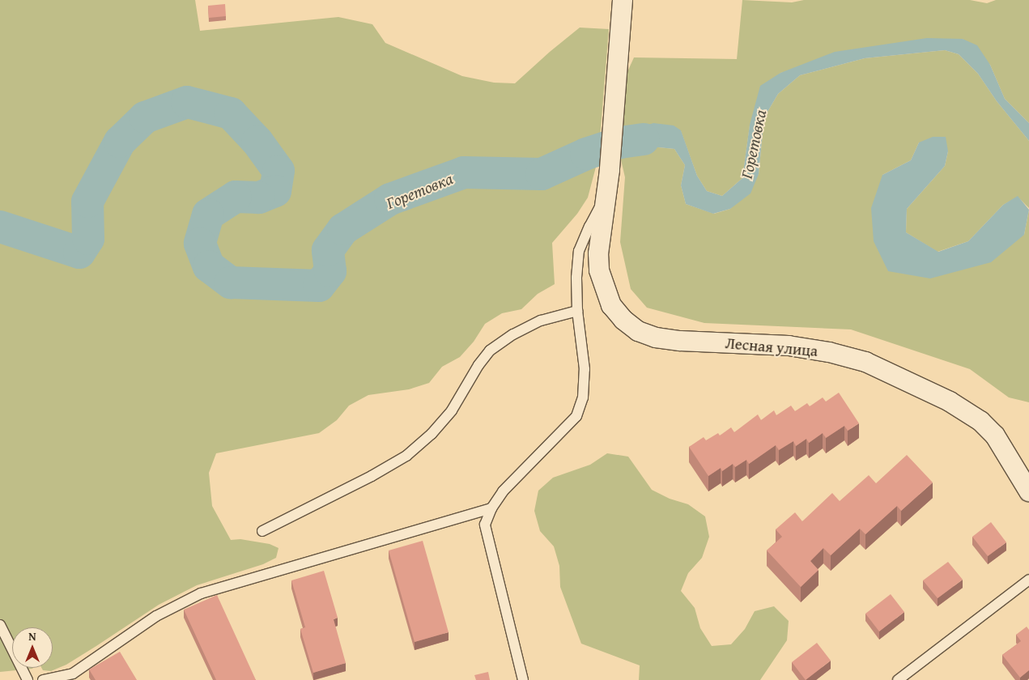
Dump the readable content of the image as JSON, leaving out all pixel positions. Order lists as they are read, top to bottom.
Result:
{
  "streets": {
    "street": ["Лесная улица"]
  },
  "water": ["Горетовка"],
  "north": "top"
}
